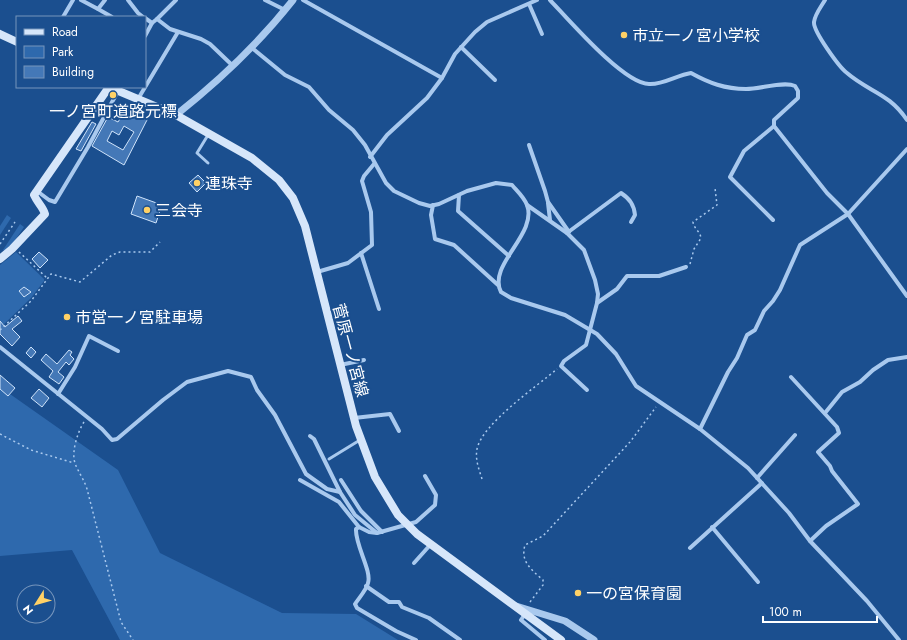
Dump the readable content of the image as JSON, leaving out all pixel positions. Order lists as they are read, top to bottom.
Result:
{
  "streets": {
    "main road": ["菅原一ノ宮線"]
  },
  "places": [
    "市立一ノ宮小学校",
    "一ノ宮町道路元標",
    "連珠寺",
    "三会寺",
    "市営一ノ宮駐車場",
    "一の宮保育園"
  ],
  "legend": ["Road", "Park", "Building"],
  "scale_bar": "100 m",
  "north": "bottom left"
}
